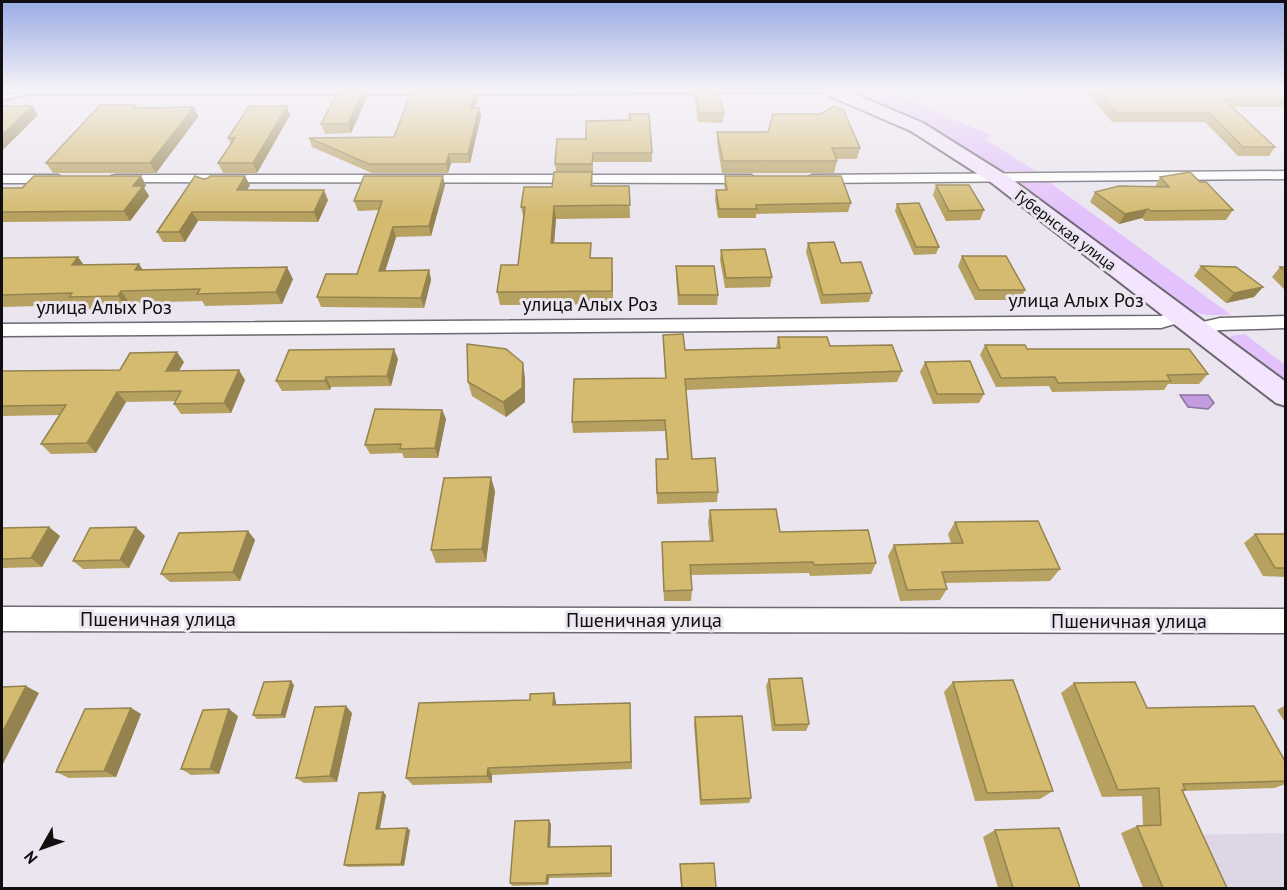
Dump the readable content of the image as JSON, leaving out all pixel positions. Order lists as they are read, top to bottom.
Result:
{
  "streets": {
    "street": ["Губернская улица", "улица Алых Роз", "Пшеничная улица"]
  },
  "crossings": [
    ["Губернская улица", "улица Алых Роз"]
  ],
  "north": "bottom left"
}
